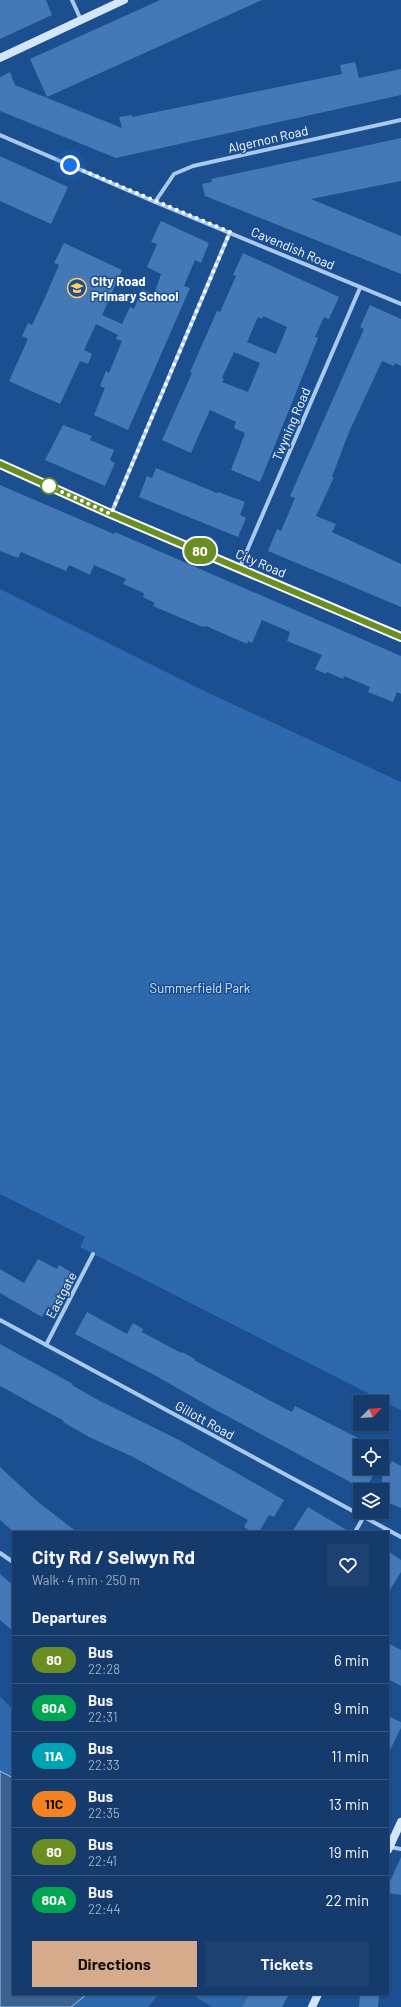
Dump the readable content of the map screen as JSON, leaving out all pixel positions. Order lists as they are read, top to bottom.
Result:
{
  "streets": {
    "main road": ["City Road"],
    "street": [
      "Algernon Road",
      "Cavendish Road",
      "Twyning Road",
      "Eastgate",
      "Gillott Road"
    ]
  },
  "crossings": [
    ["Algernon Road", "Cavendish Road"],
    ["Cavendish Road", "Twyning Road"],
    ["Twyning Road", "City Road"],
    ["Eastgate", "Gillott Road"]
  ],
  "parks": ["Summerfield Park"],
  "places": {
    "school or university": ["City Road Primary School"]
  },
  "lines": ["bus line 80"],
  "north": "top right",
  "page": {
    "on_map": "80",
    "heading": [
      ["City Rd / Selwyn Rd", "Walk · 4 min · 250 m"],
      "Departures"
    ],
    "list": [
      {
        "mark": "80",
        "name": "Bus",
        "note": "22:28",
        "value": "6 min"
      },
      {
        "mark": "80A",
        "name": "Bus",
        "note": "22:31",
        "value": "9 min"
      },
      {
        "mark": "11A",
        "name": "Bus",
        "note": "22:33",
        "value": "11 min"
      },
      {
        "mark": "11C",
        "name": "Bus",
        "note": "22:35",
        "value": "13 min"
      },
      {
        "mark": "80",
        "name": "Bus",
        "note": "22:41",
        "value": "19 min"
      },
      {
        "mark": "80A",
        "name": "Bus",
        "note": "22:44",
        "value": "22 min"
      }
    ],
    "buttons": ["Directions", "Tickets"]
  }
}
